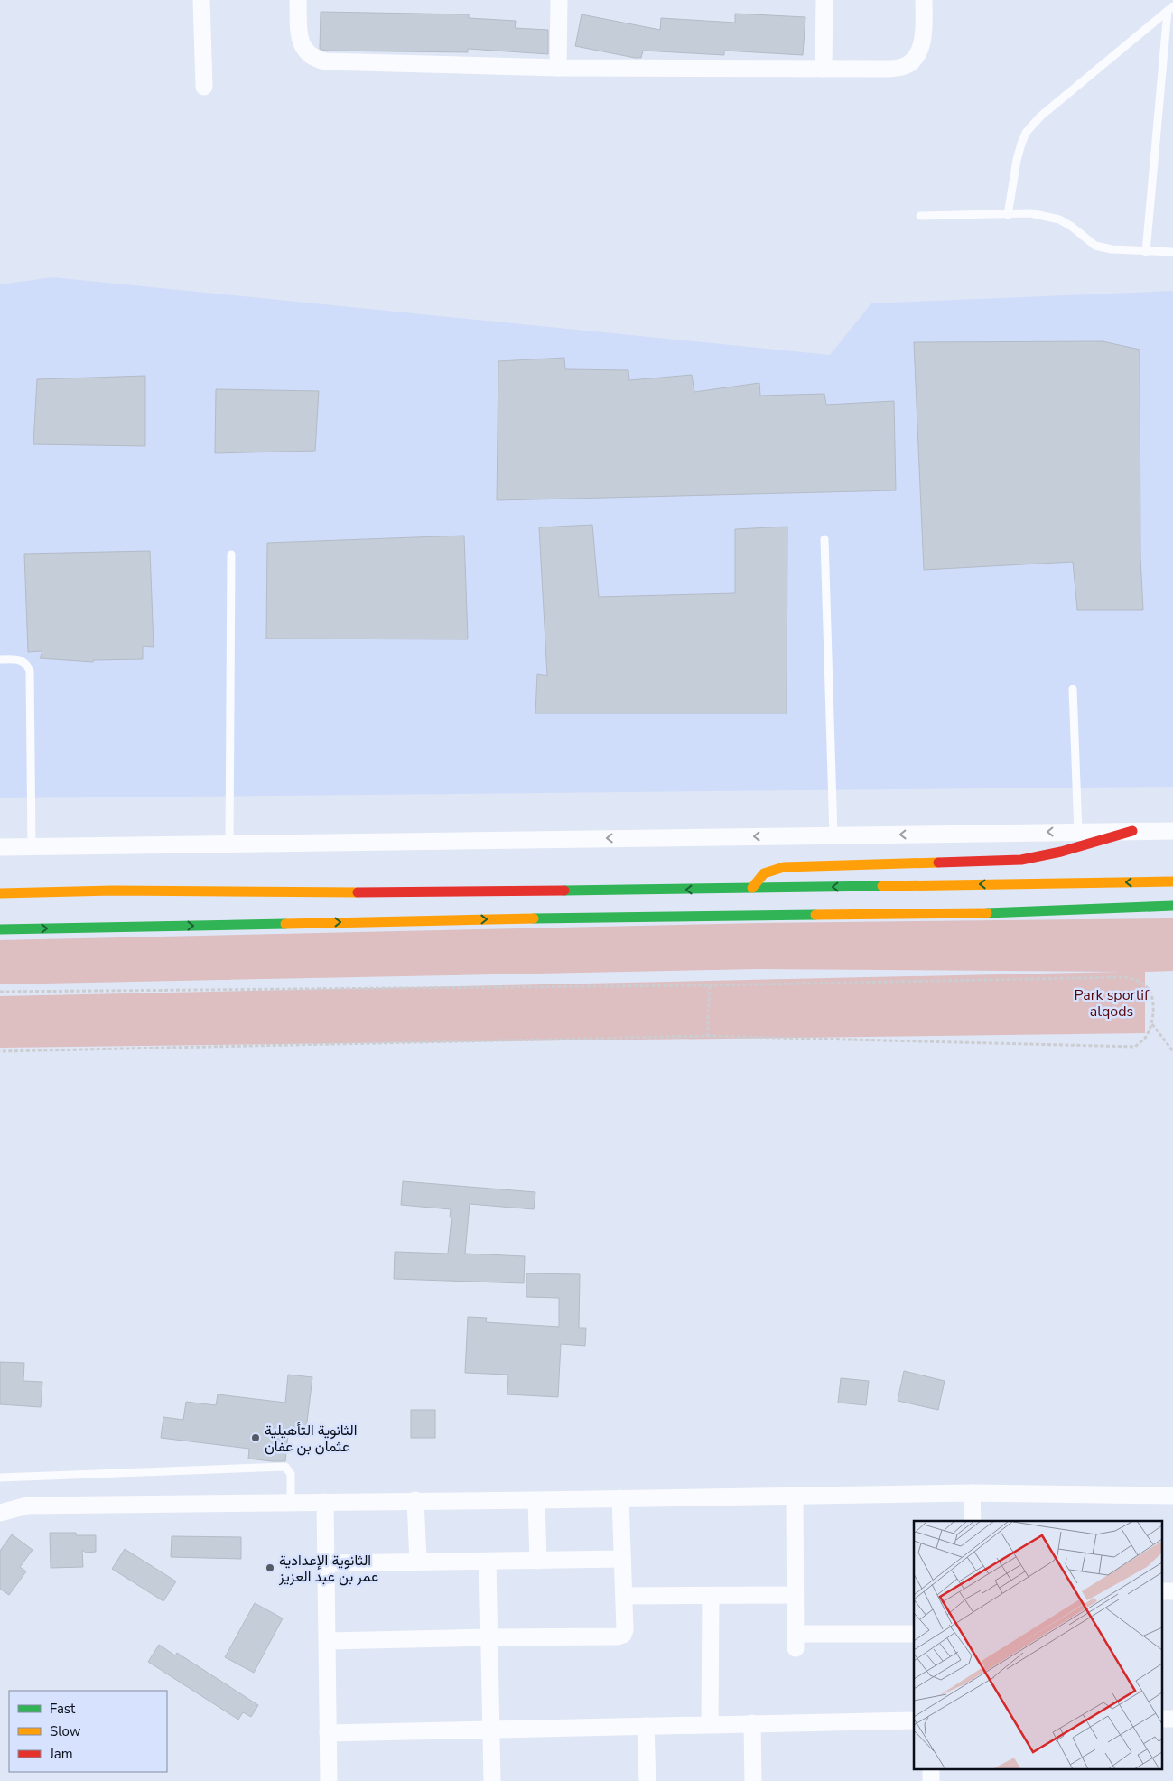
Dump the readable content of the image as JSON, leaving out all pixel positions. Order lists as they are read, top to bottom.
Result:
{
  "parks": ["Park sportif alqods"],
  "places": ["الثانوية التأهيلية عثمان بن عفان", "الثانوية الإعدادية عمر بن عبد العزيز"],
  "legend": ["Fast", "Slow", "Jam"]
}
